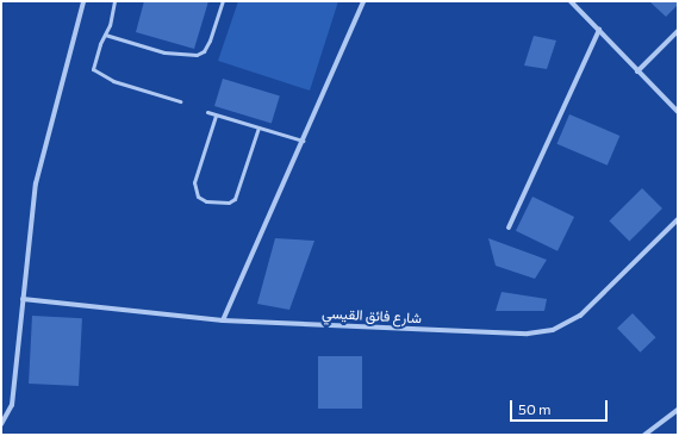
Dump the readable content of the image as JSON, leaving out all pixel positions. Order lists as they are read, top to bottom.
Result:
{
  "streets": {
    "street": ["شارع فائق القيسي"]
  },
  "scale_bar": "50 m"
}
